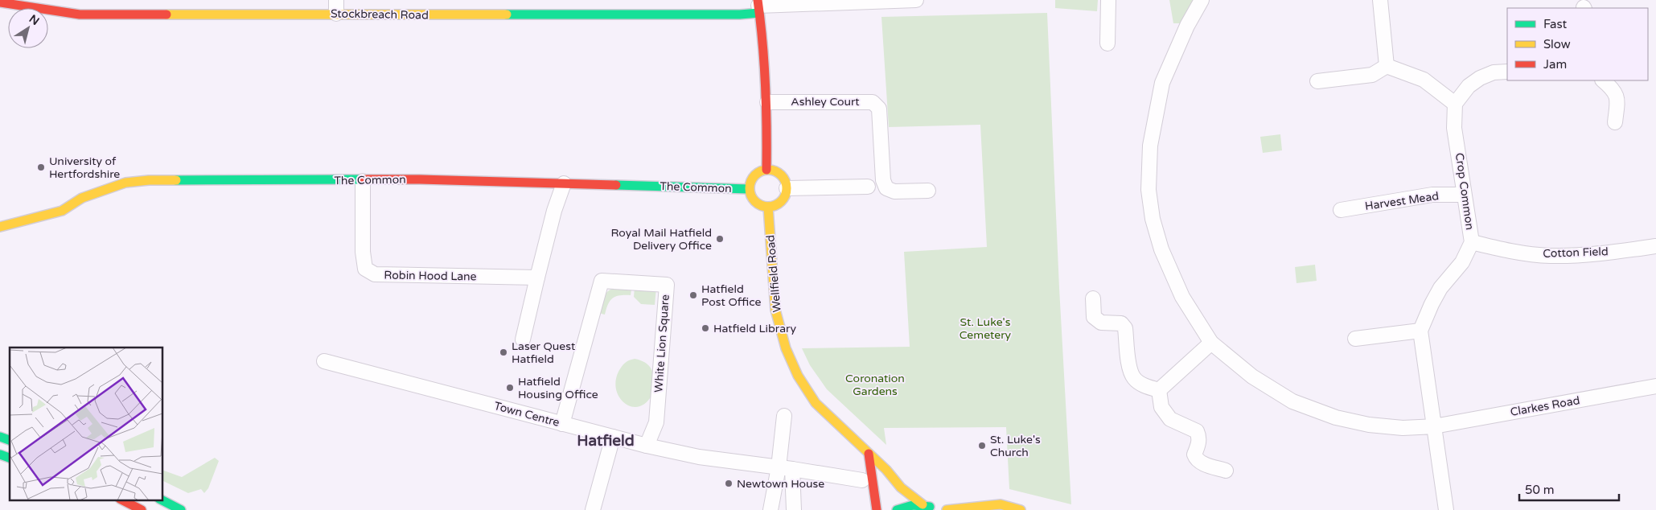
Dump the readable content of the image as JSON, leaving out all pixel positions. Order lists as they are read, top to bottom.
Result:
{
  "streets": {
    "street": [
      "Stockbreach Road",
      "Ashley Court",
      "The Common",
      "Crop Common",
      "Harvest Mead",
      "Cotton Field",
      "Wellfield Road",
      "Robin Hood Lane",
      "White Lion Square",
      "Clarkes Road",
      "Town Centre"
    ]
  },
  "crossings": [
    ["The Common", "Wellfield Road"],
    ["The Common", "Robin Hood Lane"],
    ["Crop Common", "Harvest Mead"],
    ["Crop Common", "Cotton Field"],
    ["White Lion Square", "Town Centre"]
  ],
  "districts": ["Hatfield"],
  "parks": ["St. Luke's Cemetery", "Coronation Gardens"],
  "places": [
    "University of Hertfordshire",
    "Royal Mail Hatfield Delivery Office",
    "Hatfield Post Office",
    "Hatfield Library",
    "Laser Quest Hatfield",
    "Hatfield Housing Office",
    "St. Luke's Church",
    "Newtown House"
  ],
  "legend": ["Fast", "Slow", "Jam"],
  "scale_bar": "50 m",
  "north": "top right"
}
